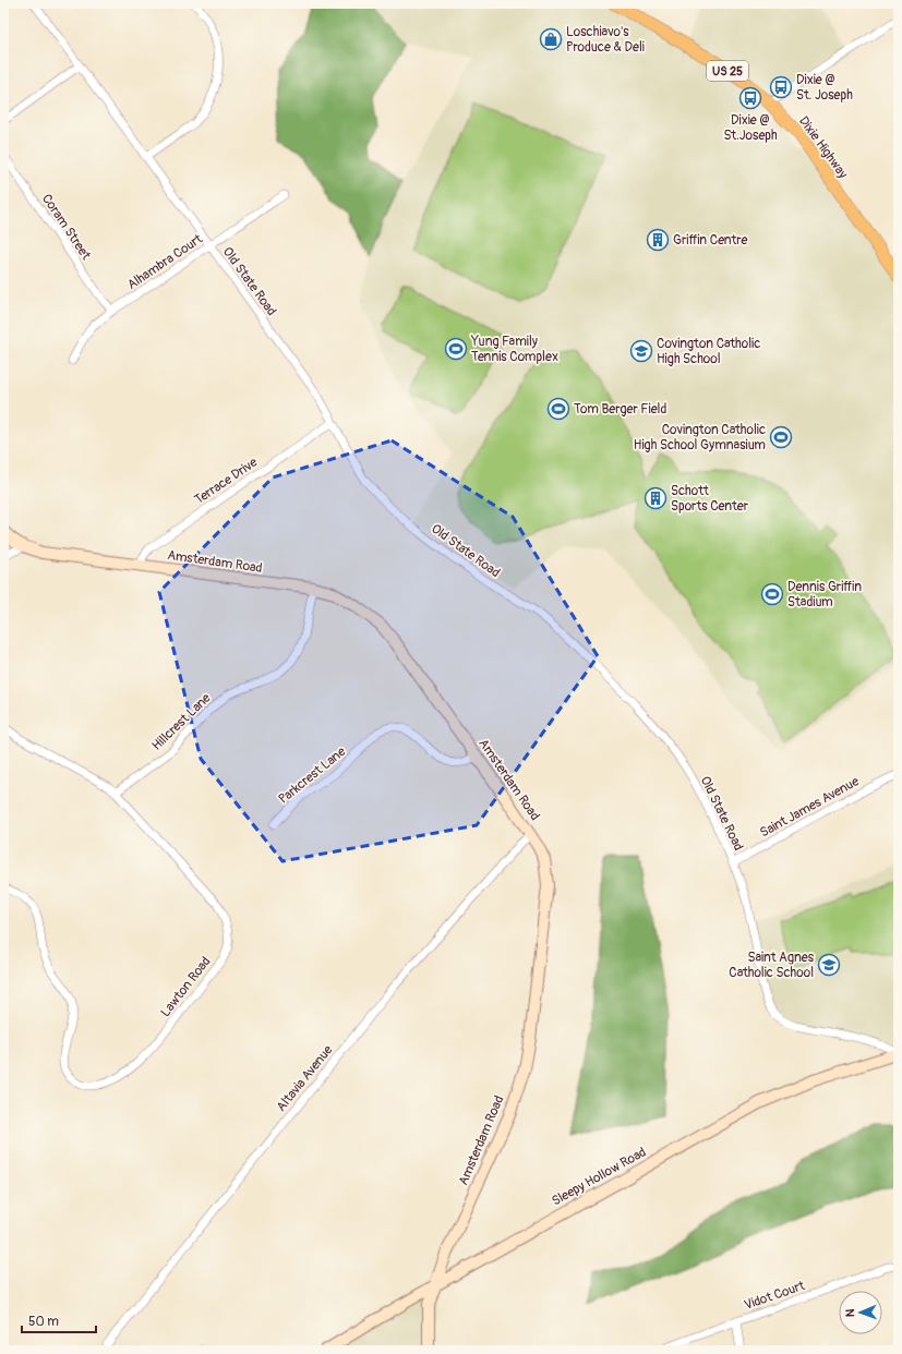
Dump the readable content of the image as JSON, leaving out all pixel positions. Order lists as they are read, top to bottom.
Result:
{
  "streets": {
    "main road": ["US 25", "Dixie Highway"],
    "street": [
      "Coram Street",
      "Alhambra Court",
      "Old State Road",
      "Terrace Drive",
      "Amsterdam Road",
      "Hillcrest Lane",
      "Parkcrest Lane",
      "Saint James Avenue",
      "Lawton Road",
      "Altavia Avenue",
      "Sleepy Hollow Road",
      "Vidot Court"
    ]
  },
  "crossings": [
    ["Coram Street", "Alhambra Court"],
    ["Alhambra Court", "Old State Road"],
    ["Old State Road", "Terrace Drive"],
    ["Old State Road", "Saint James Avenue"],
    ["Old State Road", "Sleepy Hollow Road"],
    ["Terrace Drive", "Amsterdam Road"],
    ["Amsterdam Road", "Hillcrest Lane"],
    ["Amsterdam Road", "Parkcrest Lane"],
    ["Amsterdam Road", "Altavia Avenue"],
    ["Amsterdam Road", "Sleepy Hollow Road"],
    ["Hillcrest Lane", "Lawton Road"]
  ],
  "places": {
    "shop": ["Loschiavo's Produce & Deli"],
    "bus stop": ["Dixie @ St. Joseph", "Dixie @ St.Joseph"],
    "building": ["Griffin Centre", "Schott Sports Center"],
    "sports": [
      "Yung Family Tennis Complex",
      "Tom Berger Field",
      "Covington Catholic High School Gymnasium",
      "Dennis Griffin Stadium"
    ],
    "school or university": ["Covington Catholic High School", "Saint Agnes Catholic School"]
  },
  "scale_bar": "50 m",
  "north": "left"
}
